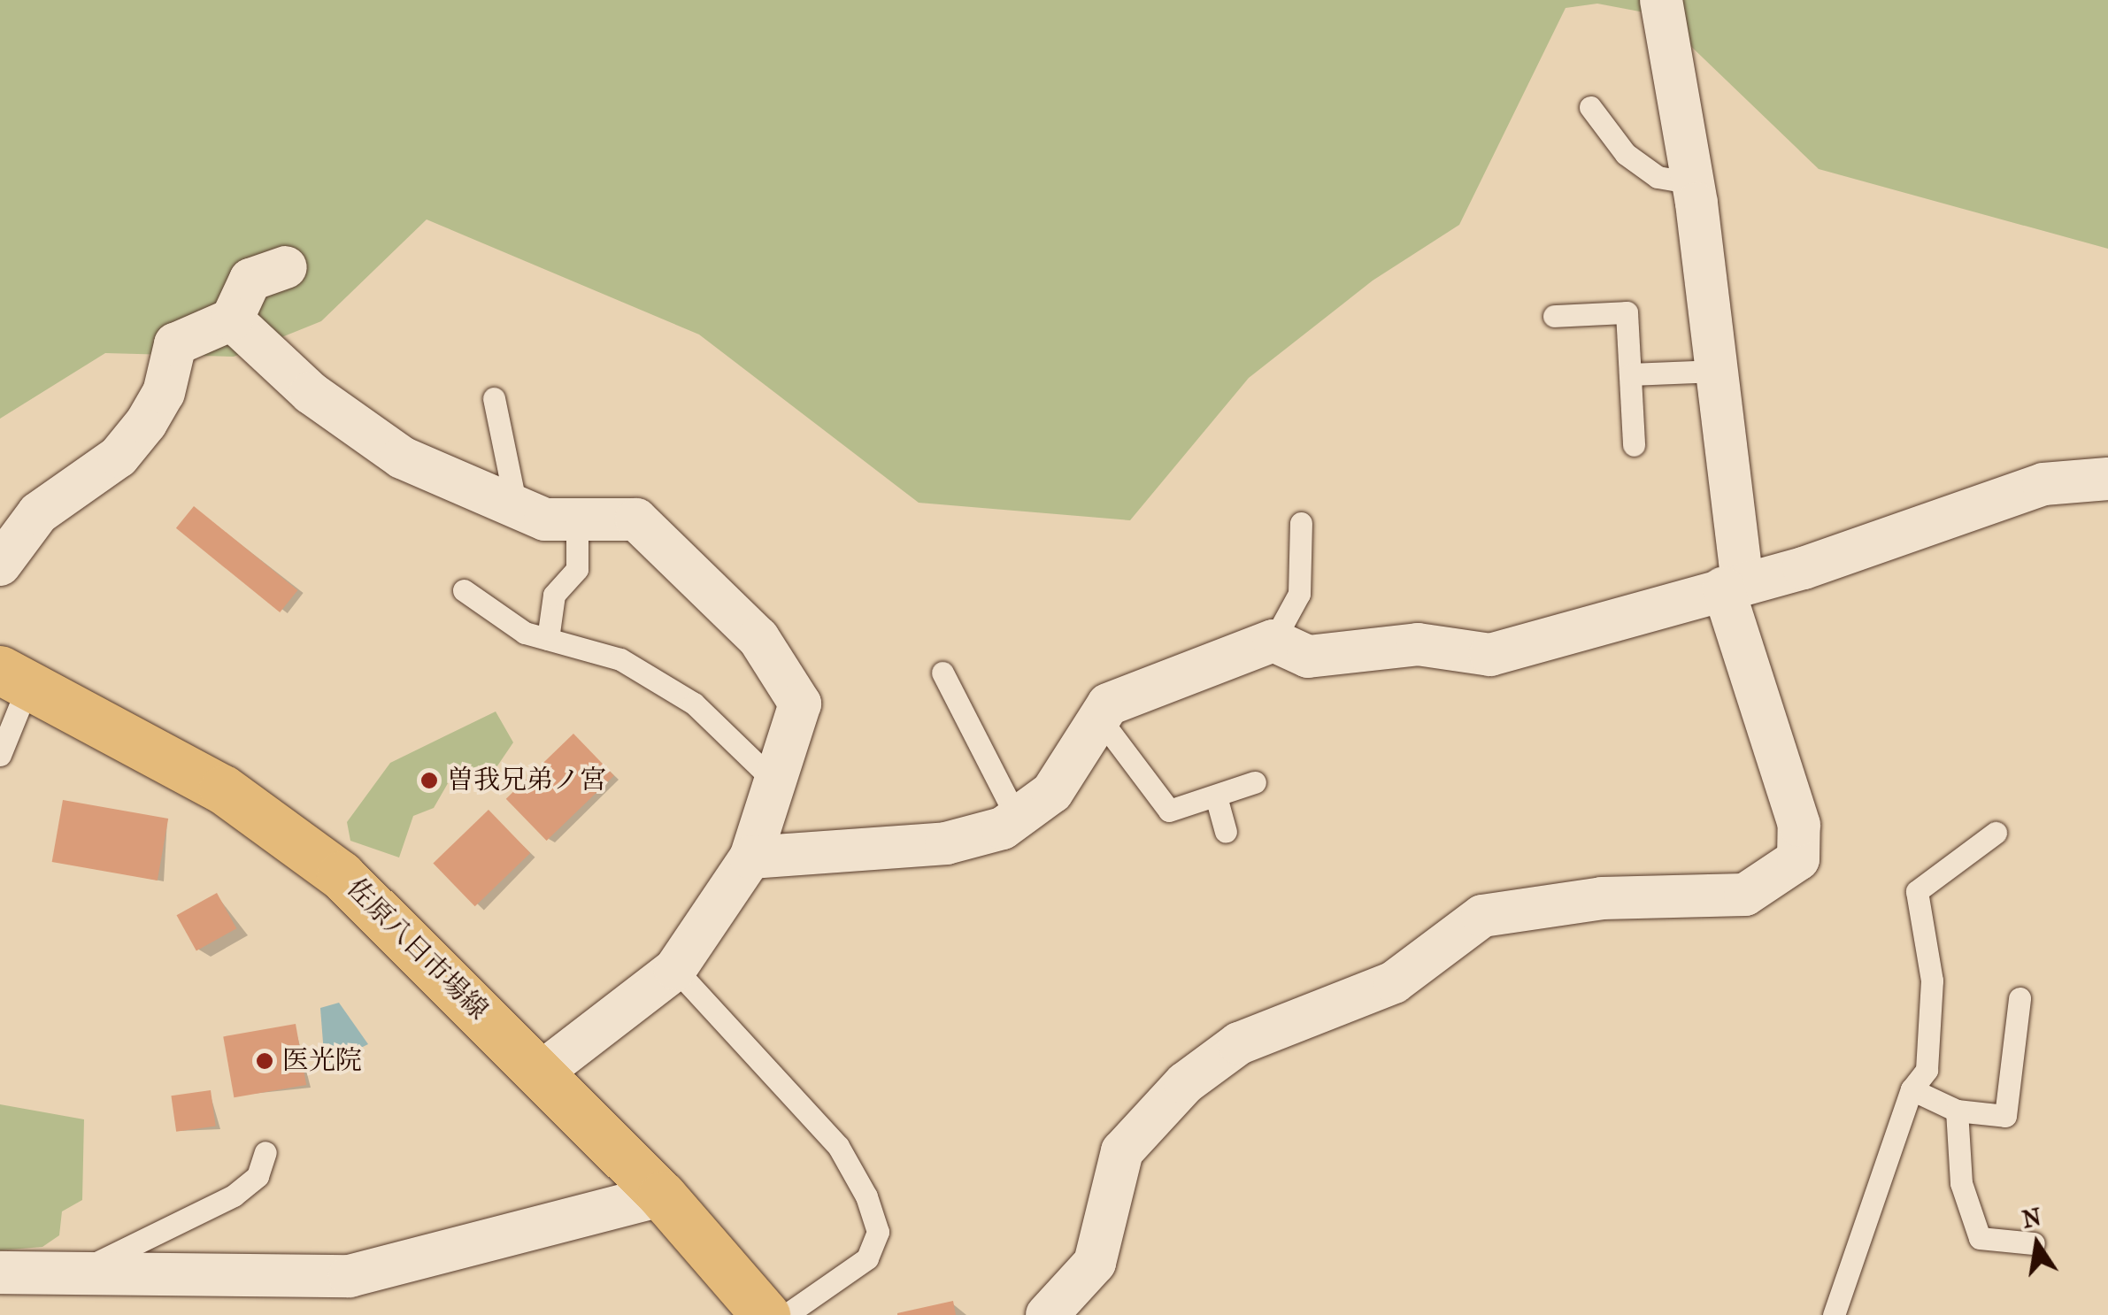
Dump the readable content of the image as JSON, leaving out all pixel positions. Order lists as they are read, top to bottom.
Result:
{
  "streets": {
    "main road": ["佐原八日市場線"]
  },
  "places": ["曽我兄弟ノ宮", "医光院"],
  "north": "top"
}
